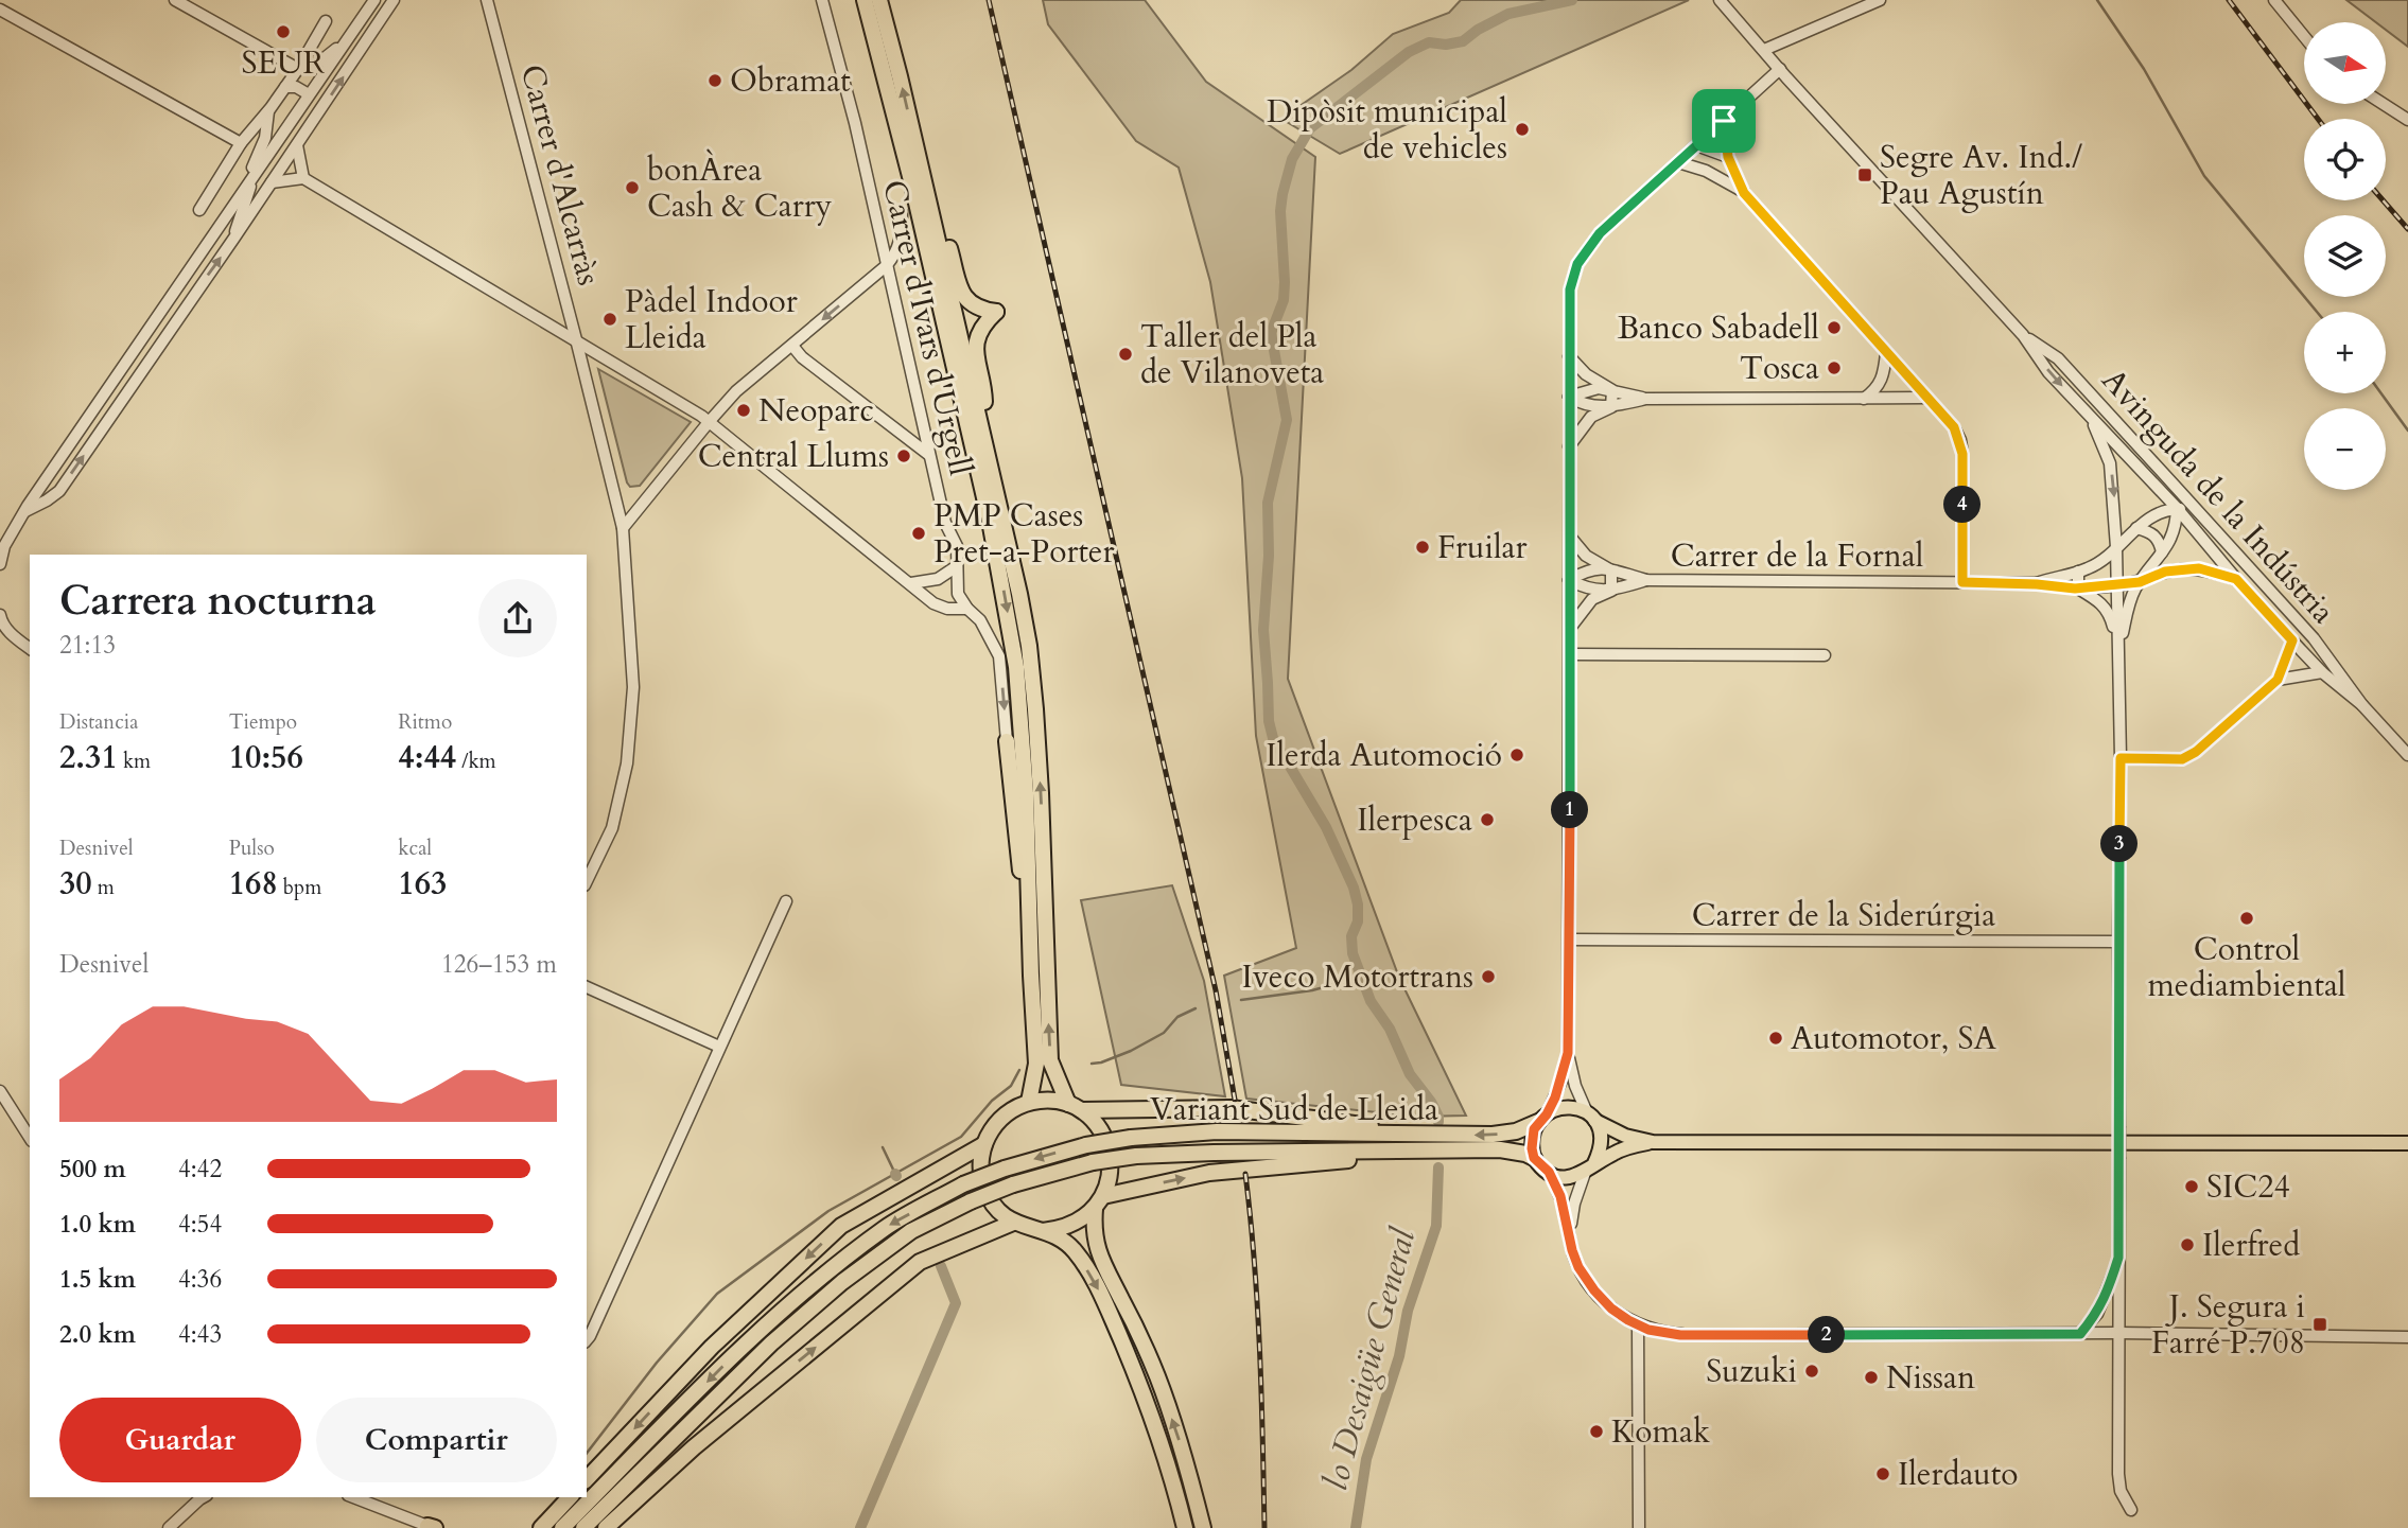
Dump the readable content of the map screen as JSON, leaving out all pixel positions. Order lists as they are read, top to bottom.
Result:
{
  "streets": {
    "highway": ["Variant Sud de Lleida"],
    "street": [
      "Carrer d'Alcarràs",
      "Carrer d'Ivars d'Urgell",
      "Avinguda de la Indústria",
      "Carrer de la Fornal",
      "Carrer de la Siderúrgia"
    ]
  },
  "crossings": [
    ["Avinguda de la Indústria", "Carrer de la Fornal"]
  ],
  "water": ["lo Desaigüe General"],
  "places": {
    "other": [
      "SEUR",
      "Obramat",
      "Dipòsit municipal de vehicles",
      "bonÀrea Cash & Carry",
      "Pàdel Indoor Lleida",
      "Banco Sabadell",
      "Taller del Pla de Vilanoveta",
      "Tosca",
      "Neoparc",
      "Central Llums",
      "PMP Cases Pret-a-Porter",
      "Fruilar",
      "Ilerda Automoció",
      "Ilerpesca",
      "Control mediambiental",
      "Iveco Motortrans",
      "Automotor, SA",
      "SIC24",
      "Ilerfred",
      "Suzuki",
      "Nissan",
      "Komak",
      "Ilerdauto"
    ],
    "transit": ["Segre Av. Ind./ Pau Agustín", "J. Segura i Farré P.708"]
  },
  "north": "right",
  "page": {
    "map_buttons": ["+", "−"],
    "pins": [
      "4",
      "1",
      "3",
      "2"
    ],
    "heading": ["Carrera nocturna", "21:13"],
    "stats": [
      ["Distancia", "2.31 km"],
      ["Tiempo", "10:56"],
      ["Ritmo", "4:44 /km"],
      ["Desnivel", "30 m"],
      ["Pulso", "168 bpm"],
      ["kcal", "163"]
    ],
    "chart": ["Desnivel", "126–153 m"],
    "list": [
      {
        "name": "500 m",
        "note": "4:42"
      },
      {
        "name": "1.0 km",
        "note": "4:54"
      },
      {
        "name": "1.5 km",
        "note": "4:36"
      },
      {
        "name": "2.0 km",
        "note": "4:43"
      }
    ],
    "buttons": ["Guardar", "Compartir"]
  }
}
